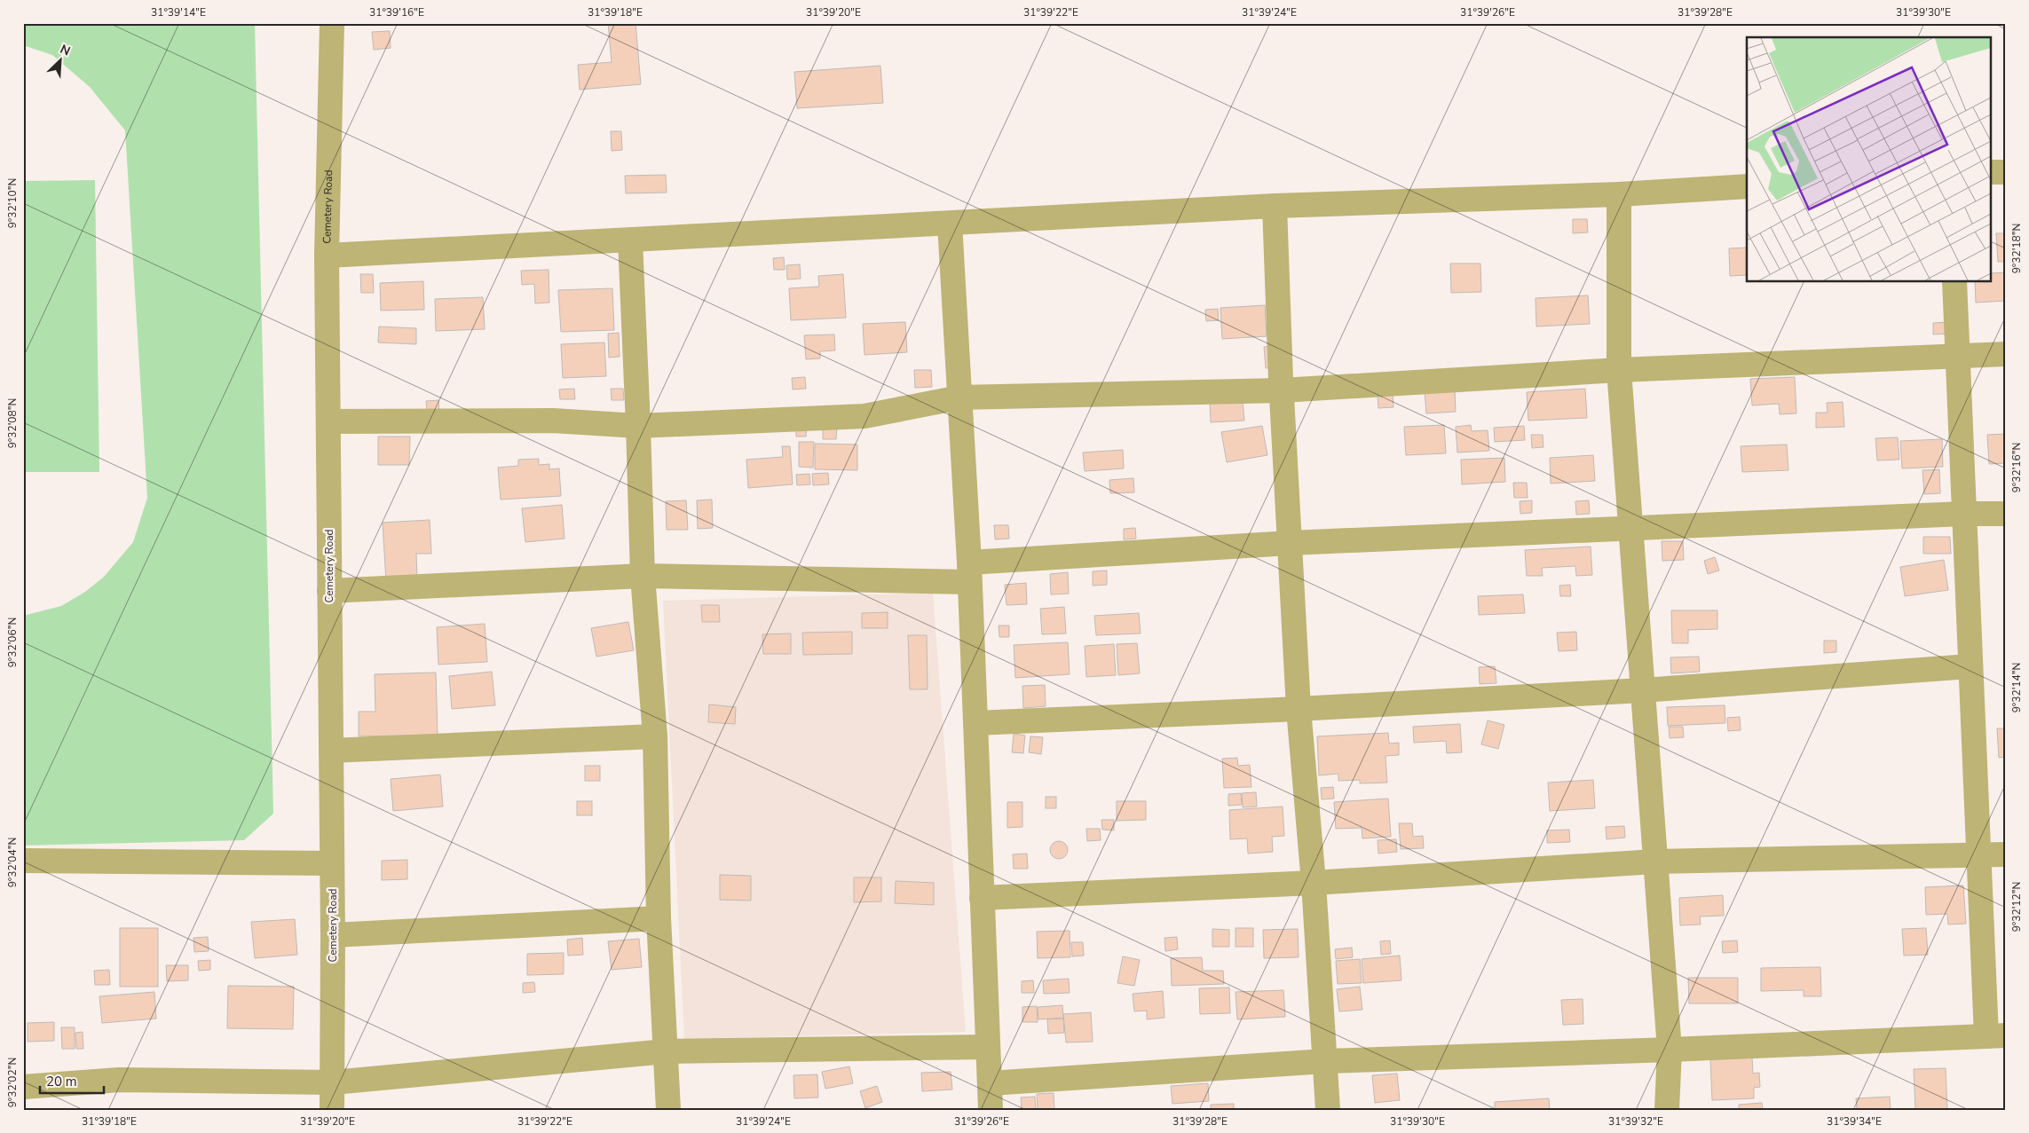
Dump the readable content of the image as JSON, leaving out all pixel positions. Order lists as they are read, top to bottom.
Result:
{
  "streets": {
    "street": ["Cemetery Road"]
  },
  "scale_bar": "20 m",
  "north": "top right",
  "coordinates": [
    "31°39'14\"E",
    "31°39'16\"E",
    "31°39'18\"E",
    "31°39'20\"E",
    "31°39'22\"E",
    "31°39'24\"E",
    "31°39'26\"E",
    "31°39'28\"E",
    "31°39'30\"E",
    "9°32'10\"N",
    "9°32'18\"N",
    "9°32'08\"N",
    "9°32'16\"N",
    "9°32'06\"N",
    "9°32'14\"N",
    "9°32'04\"N",
    "9°32'12\"N",
    "9°32'02\"N",
    "31°39'32\"E",
    "31°39'34\"E"
  ]
}
